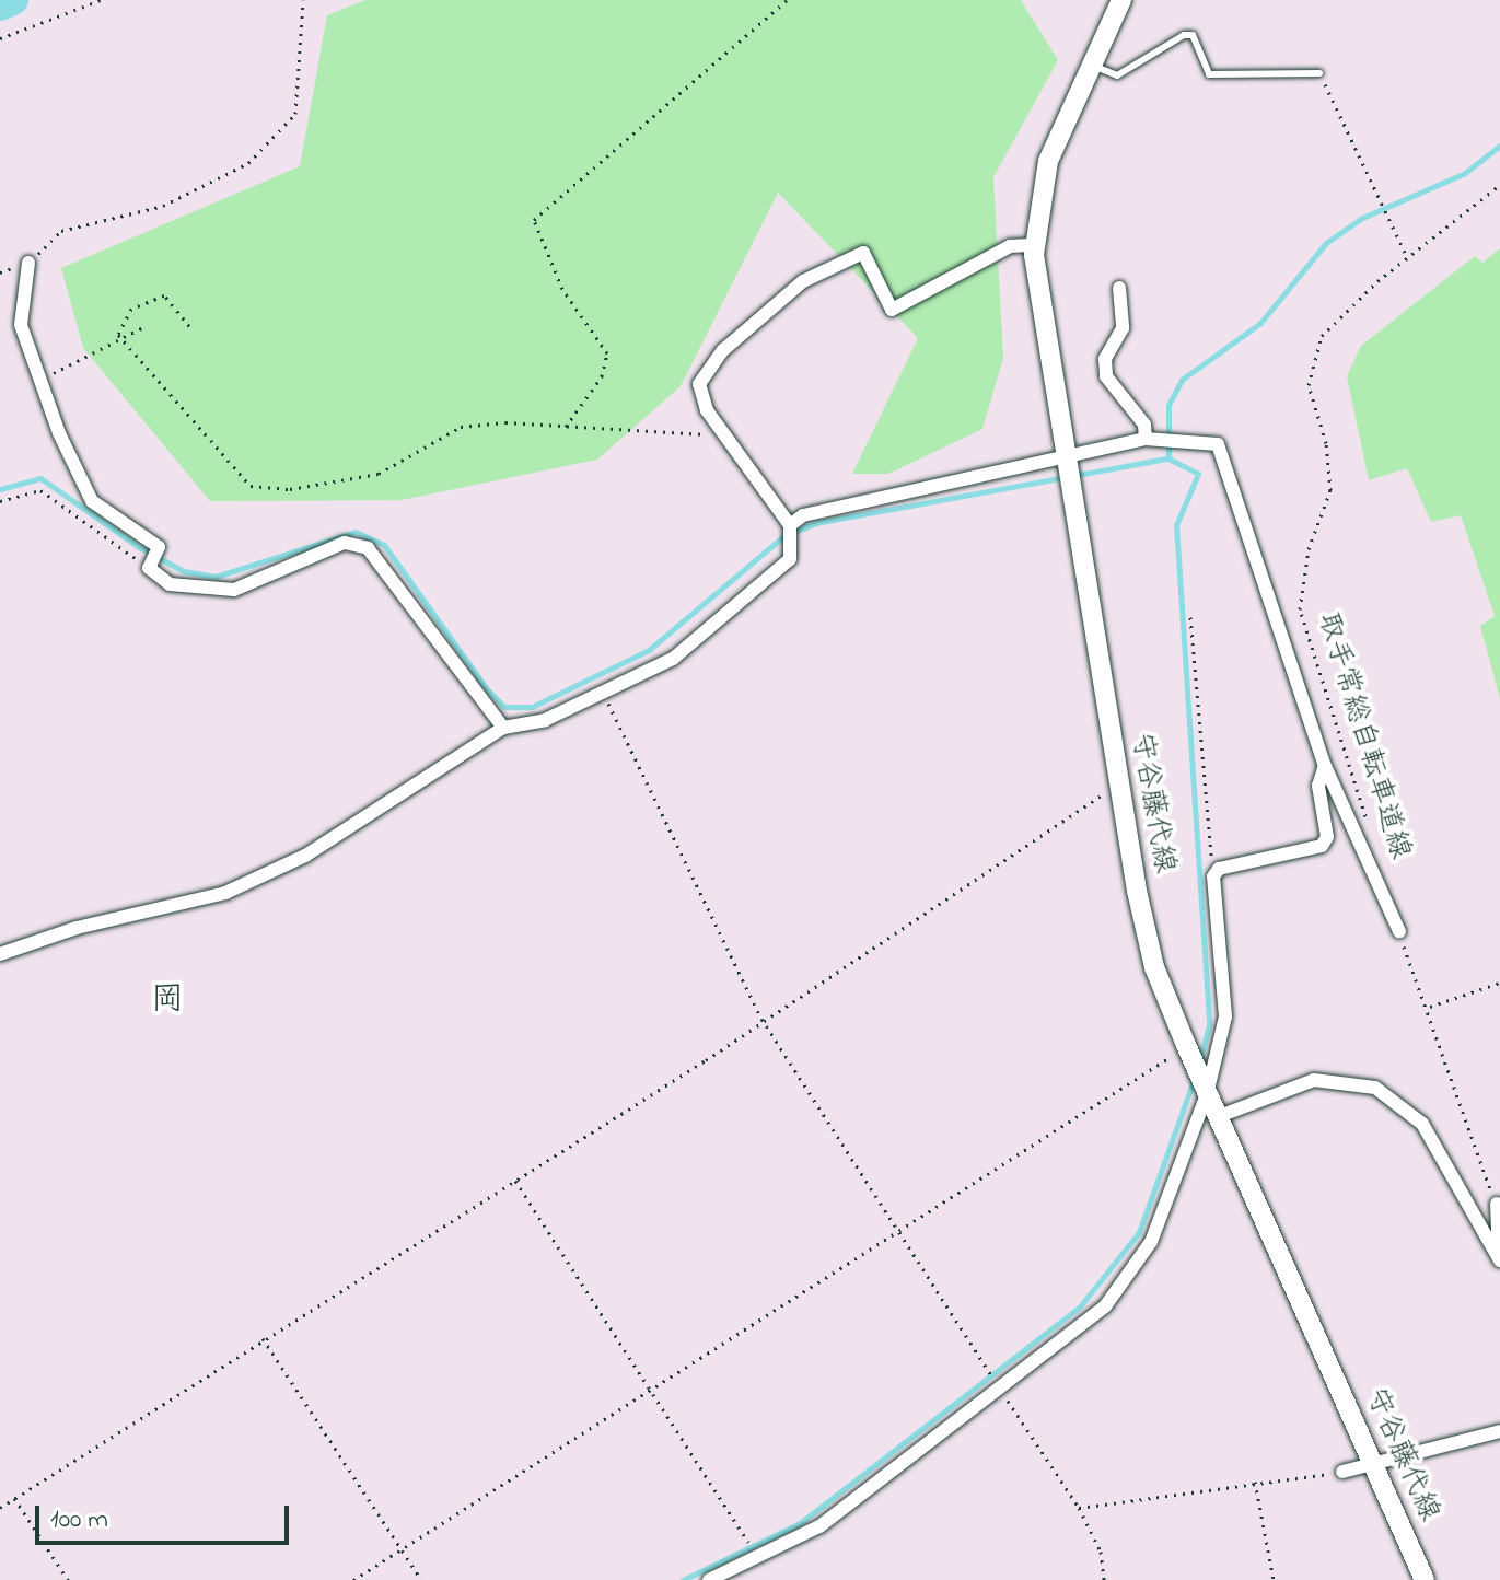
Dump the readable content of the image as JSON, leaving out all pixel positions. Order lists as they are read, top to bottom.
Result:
{
  "streets": {
    "main road": ["守谷藤代線"],
    "path": ["取手常総自転車道線"]
  },
  "districts": ["岡"],
  "scale_bar": "100 m"
}
